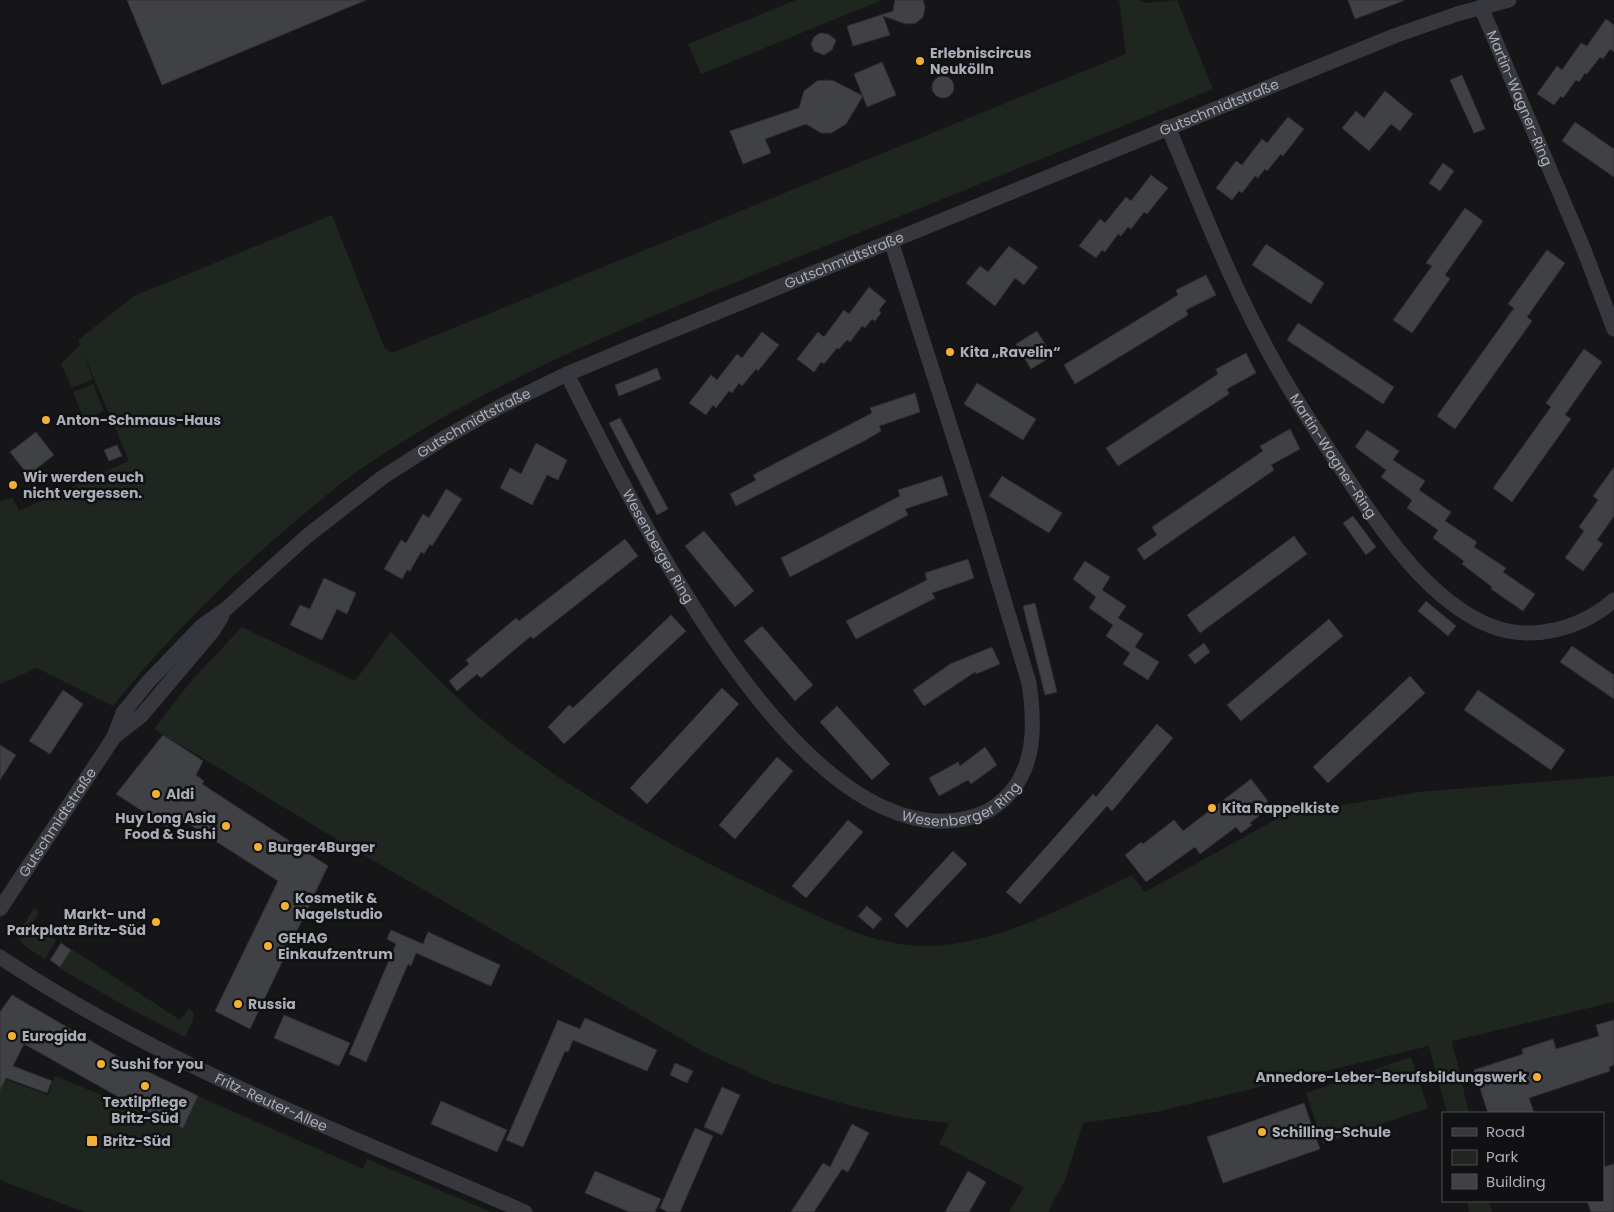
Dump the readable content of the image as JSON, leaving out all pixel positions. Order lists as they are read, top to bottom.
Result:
{
  "streets": {
    "street": [
      "Martin-Wagner-Ring",
      "Gutschmidtstraße",
      "Wesenberger Ring",
      "Fritz-Reuter-Allee"
    ]
  },
  "crossings": [
    ["Martin-Wagner-Ring", "Gutschmidtstraße"],
    ["Gutschmidtstraße", "Wesenberger Ring"]
  ],
  "places": {
    "other": [
      "Erlebniscircus Neukölln",
      "Kita „Ravelin“",
      "Anton-Schmaus-Haus",
      "Wir werden euch nicht vergessen.",
      "Aldi",
      "Kita Rappelkiste",
      "Huy Long Asia Food & Sushi",
      "Burger4Burger",
      "Kosmetik & Nagelstudio",
      "Markt- und Parkplatz Britz-Süd",
      "GEHAG Einkaufzentrum",
      "Russia",
      "Eurogida",
      "Sushi for you",
      "Annedore-Leber-Berufsbildungswerk",
      "Textilpflege Britz-Süd",
      "Schilling-Schule"
    ],
    "transit": ["Britz-Süd"]
  },
  "legend": ["Road", "Park", "Building"]
}
